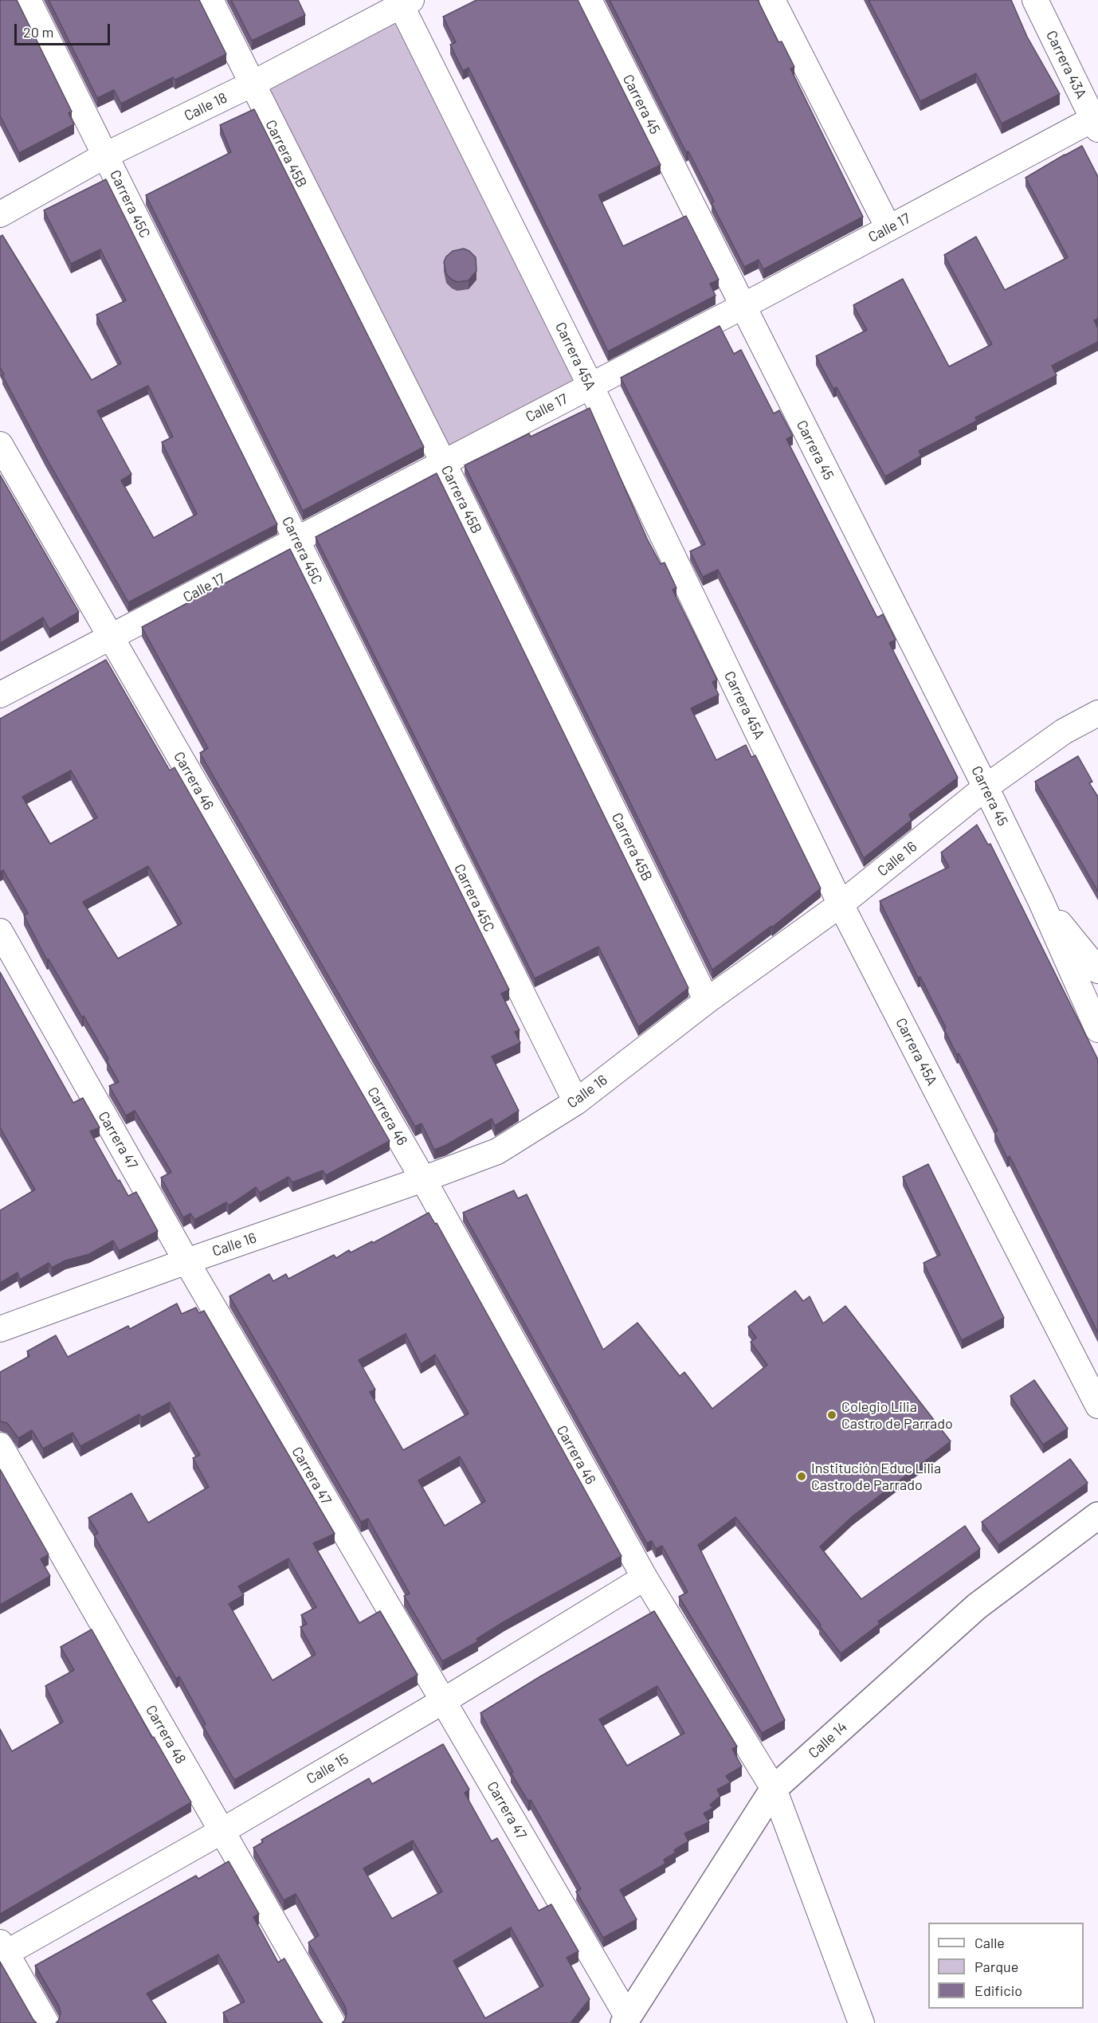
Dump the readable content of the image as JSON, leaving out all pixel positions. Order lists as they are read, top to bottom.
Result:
{
  "streets": {
    "street": [
      "Carrera 43A",
      "Carrera 45",
      "Calle 18",
      "Carrera 45B",
      "Carrera 45C",
      "Calle 17",
      "Carrera 45A",
      "Carrera 46",
      "Calle 16",
      "Carrera 47",
      "Carrera 48",
      "Calle 14",
      "Calle 15"
    ]
  },
  "crossings": [
    ["Carrera 43A", "Calle 17"],
    ["Carrera 45", "Calle 17"],
    ["Carrera 45", "Calle 16"],
    ["Calle 18", "Carrera 45B"],
    ["Calle 18", "Carrera 45C"],
    ["Calle 18", "Carrera 45A"],
    ["Carrera 45B", "Calle 17"],
    ["Carrera 45B", "Calle 16"],
    ["Carrera 45C", "Calle 17"],
    ["Carrera 45C", "Calle 16"],
    ["Calle 17", "Carrera 45A"],
    ["Calle 17", "Carrera 46"],
    ["Carrera 45A", "Calle 16"],
    ["Carrera 46", "Calle 16"],
    ["Carrera 46", "Calle 14"],
    ["Carrera 46", "Calle 15"],
    ["Calle 16", "Carrera 47"],
    ["Carrera 47", "Calle 14"],
    ["Carrera 47", "Calle 15"],
    ["Carrera 48", "Calle 15"]
  ],
  "places": ["Colegio Lilia Castro de Parrado", "Institución Educ Lilia Castro de Parrado"],
  "legend": ["Calle", "Parque", "Edificio"],
  "scale_bar": "20 m"
}
